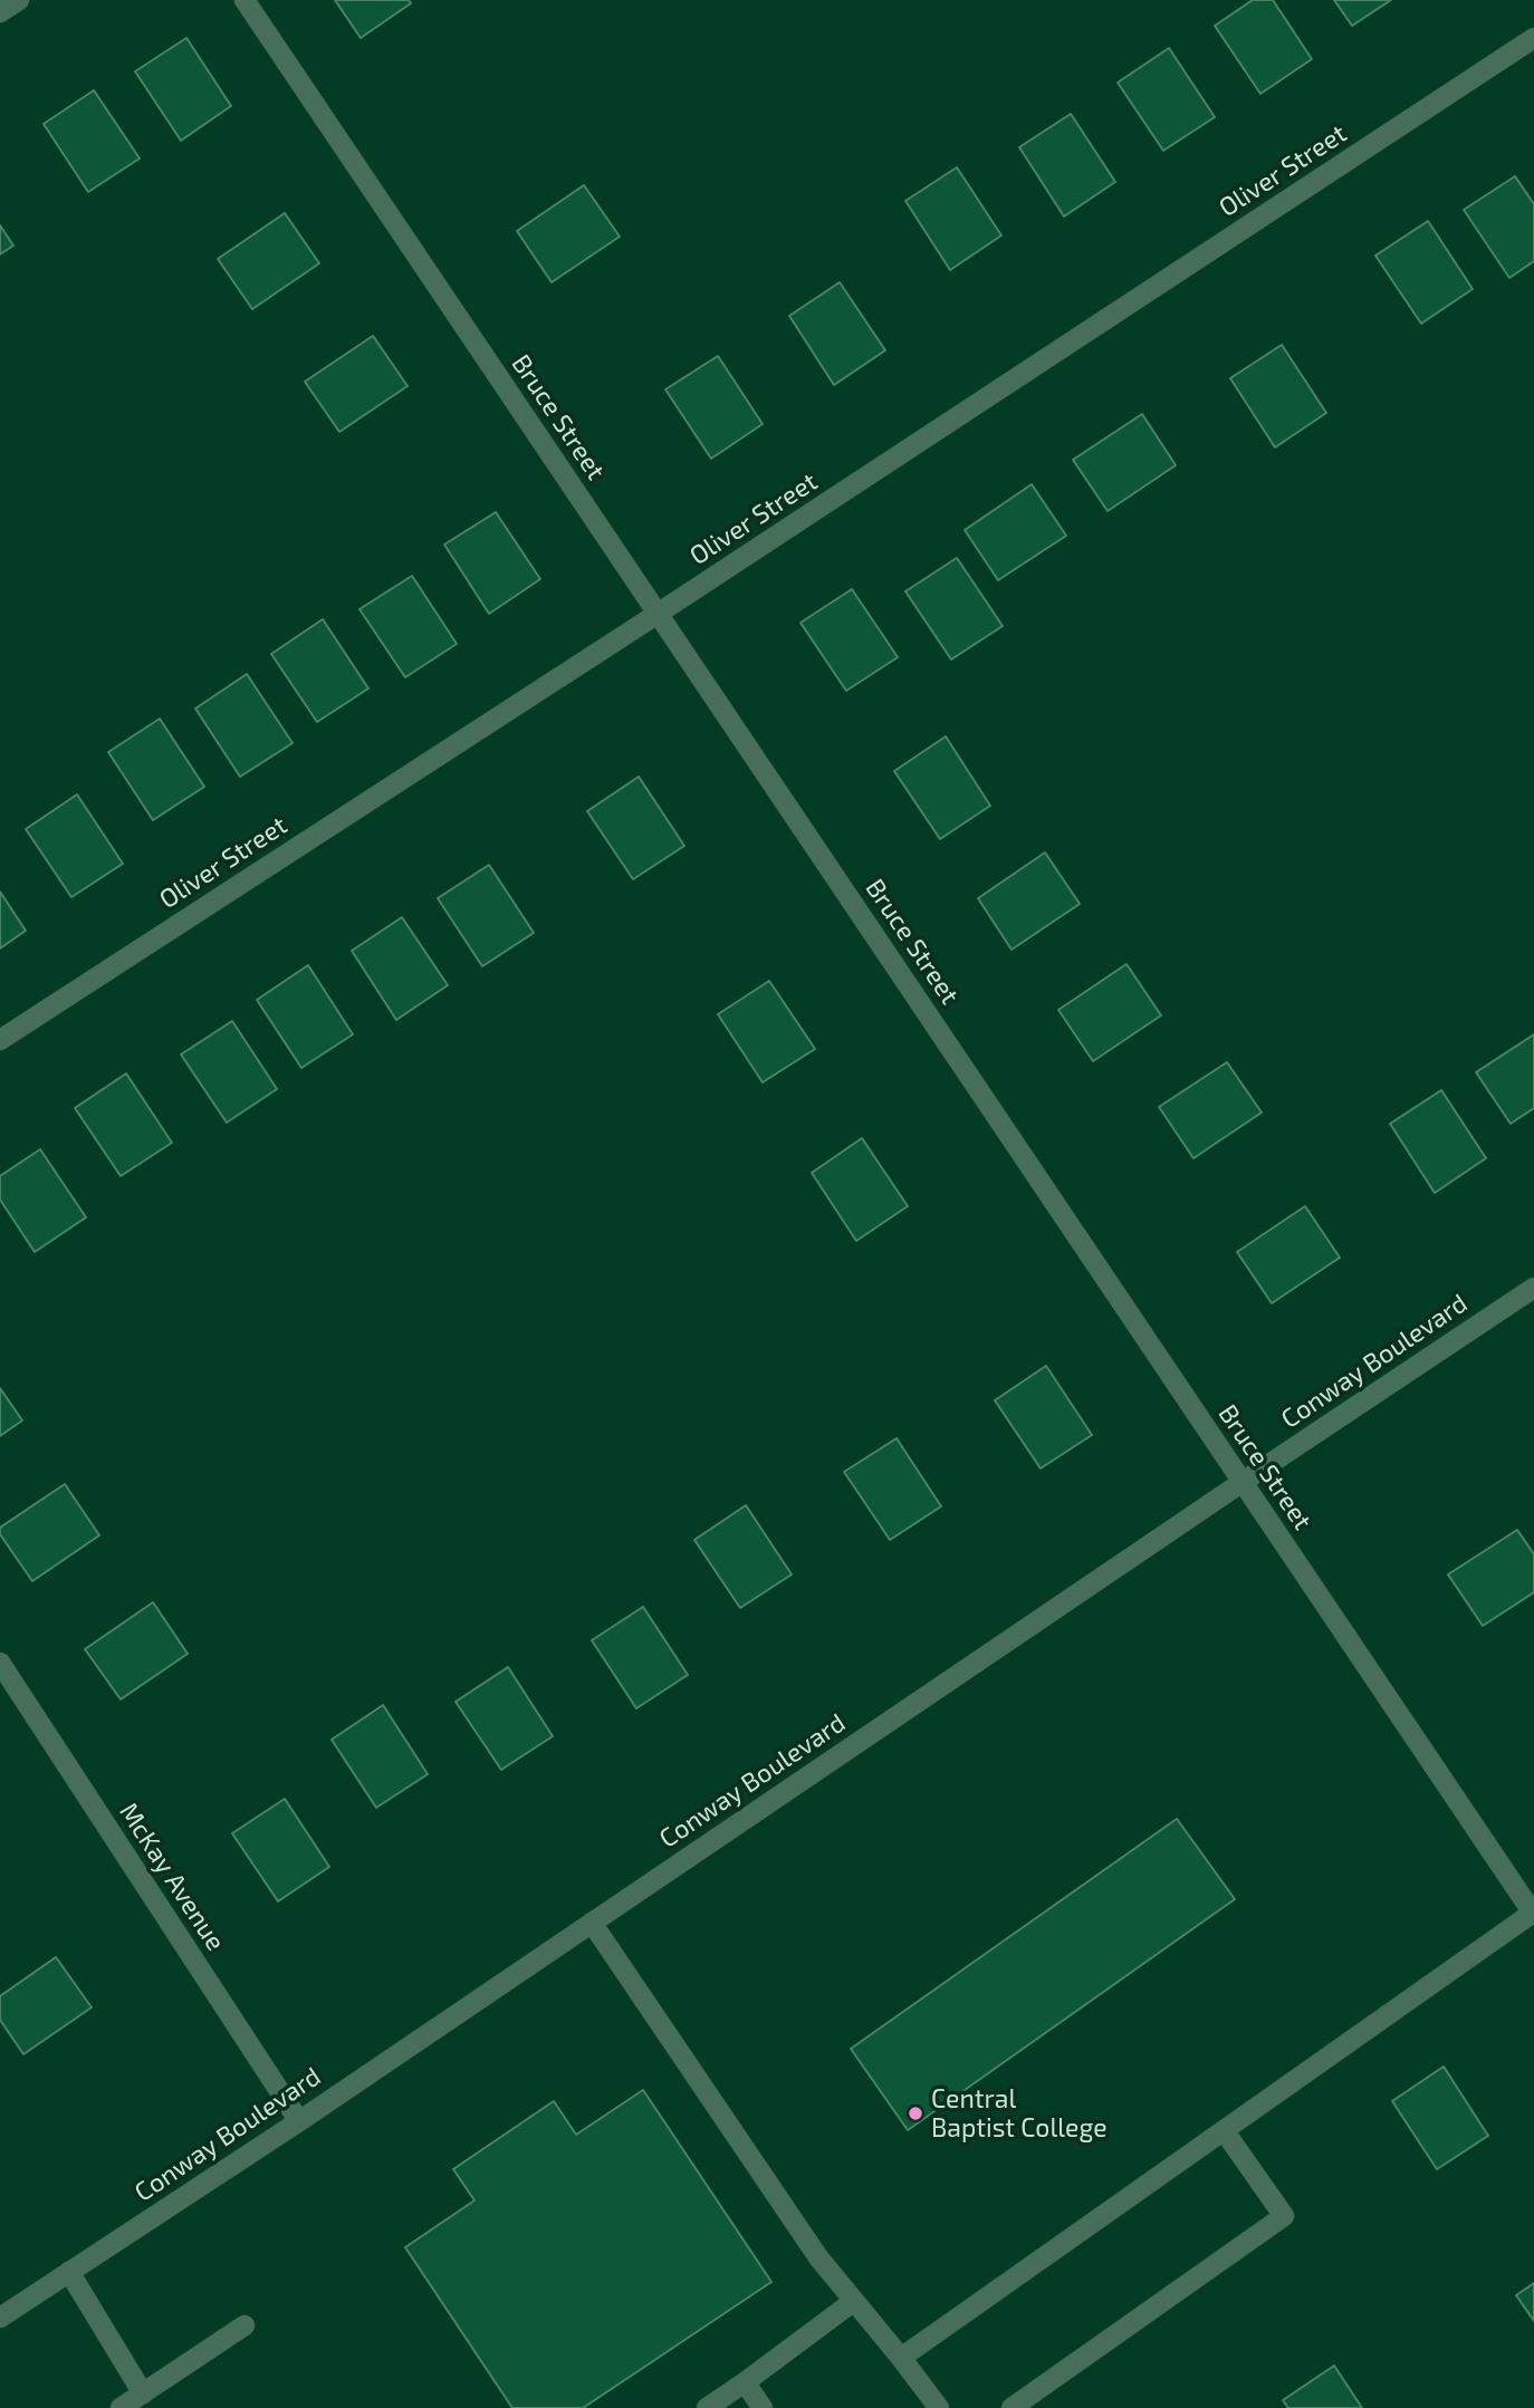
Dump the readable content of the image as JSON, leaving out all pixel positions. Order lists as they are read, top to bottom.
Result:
{
  "streets": {
    "street": [
      "Oliver Street",
      "Bruce Street",
      "Conway Boulevard",
      "McKay Avenue"
    ]
  },
  "crossings": [
    ["Oliver Street", "Bruce Street"],
    ["Bruce Street", "Conway Boulevard"],
    ["Conway Boulevard", "McKay Avenue"]
  ],
  "places": ["Central Baptist College"]
}
